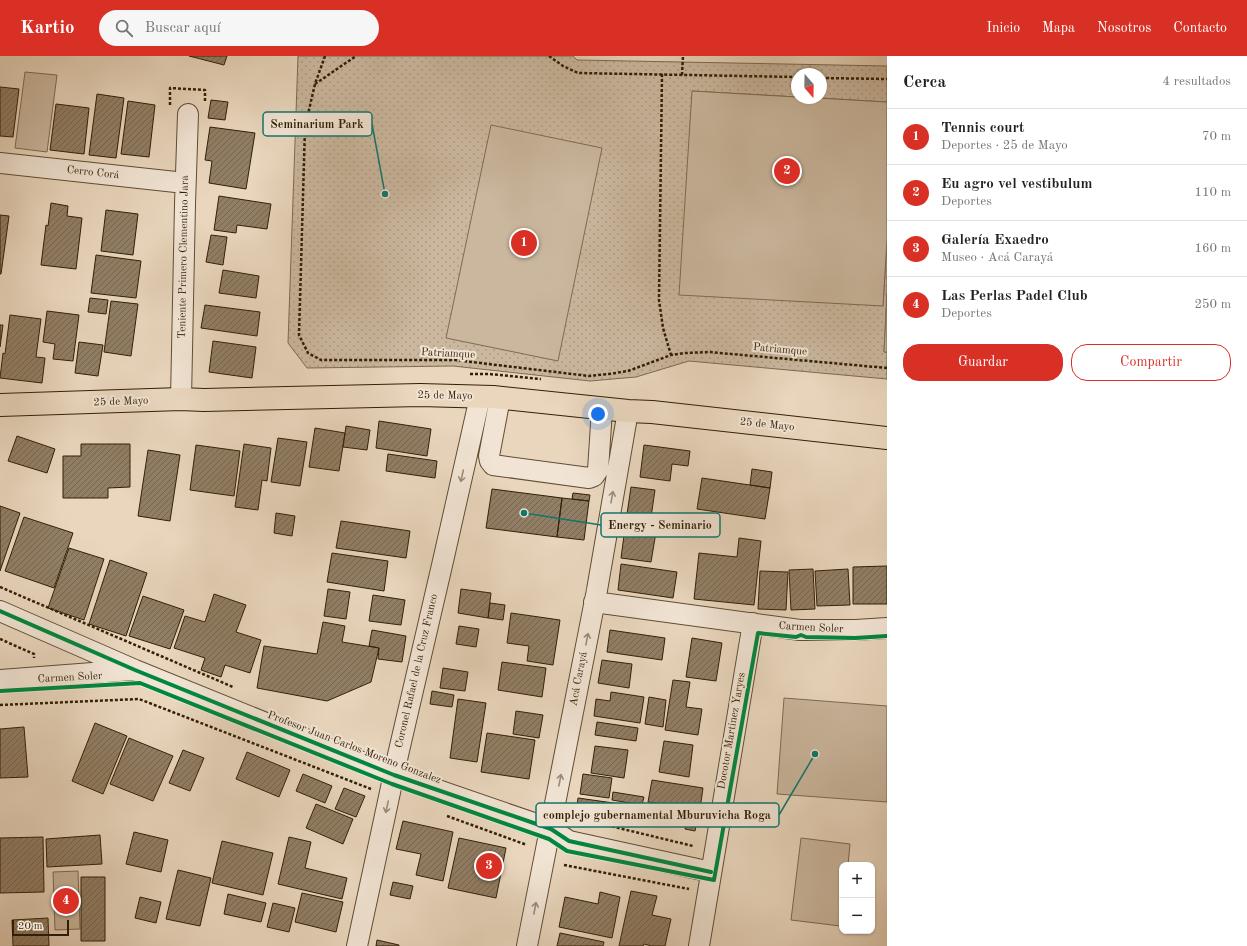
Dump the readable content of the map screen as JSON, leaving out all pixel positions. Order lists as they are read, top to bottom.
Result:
{
  "streets": {
    "main road": ["25 de Mayo"],
    "street": [
      "Cerro Corá",
      "Teniente Primero Clementino Jara",
      "Carmen Soler",
      "Coronel Rafael de la Cruz Franco",
      "Acá Carayá",
      "Profesor Juan Carlos Moreno Gonzalez"
    ],
    "path": ["Patriamque"],
    "cycle path": ["Docotor Martinez Yaryes"]
  },
  "crossings": [
    ["Cerro Corá", "Teniente Primero Clementino Jara"],
    ["Teniente Primero Clementino Jara", "25 de Mayo"],
    ["25 de Mayo", "Coronel Rafael de la Cruz Franco"],
    ["25 de Mayo", "Acá Carayá"],
    ["Carmen Soler", "Acá Carayá"],
    ["Carmen Soler", "Profesor Juan Carlos Moreno Gonzalez"],
    ["Coronel Rafael de la Cruz Franco", "Profesor Juan Carlos Moreno Gonzalez"],
    ["Acá Carayá", "Profesor Juan Carlos Moreno Gonzalez"]
  ],
  "one_way": ["Coronel Rafael de la Cruz Franco"],
  "places": ["Seminarium Park", "Energy - Seminario", "complejo gubernamental Mburuvicha Roga"],
  "scale_bar": "20 m",
  "north": "bottom",
  "page": {
    "header": "Kartio",
    "search": "Buscar aquí",
    "nav": [
      "Inicio",
      "Mapa",
      "Nosotros",
      "Contacto"
    ],
    "heading": ["Cerca", "4 resultados"],
    "list": [
      {
        "mark": "1",
        "name": "Tennis court",
        "note": "Deportes · 25 de Mayo",
        "value": "70 m"
      },
      {
        "mark": "2",
        "name": "Eu agro vel vestibulum",
        "note": "Deportes",
        "value": "110 m"
      },
      {
        "mark": "3",
        "name": "Galería Exaedro",
        "note": "Museo · Acá Carayá",
        "value": "160 m"
      },
      {
        "mark": "4",
        "name": "Las Perlas Padel Club",
        "note": "Deportes",
        "value": "250 m"
      }
    ],
    "pins": [
      "2",
      "1",
      "3",
      "4"
    ],
    "buttons": ["Guardar", "Compartir"],
    "map_buttons": ["+", "−"],
    "scale": "20 m"
  }
}
